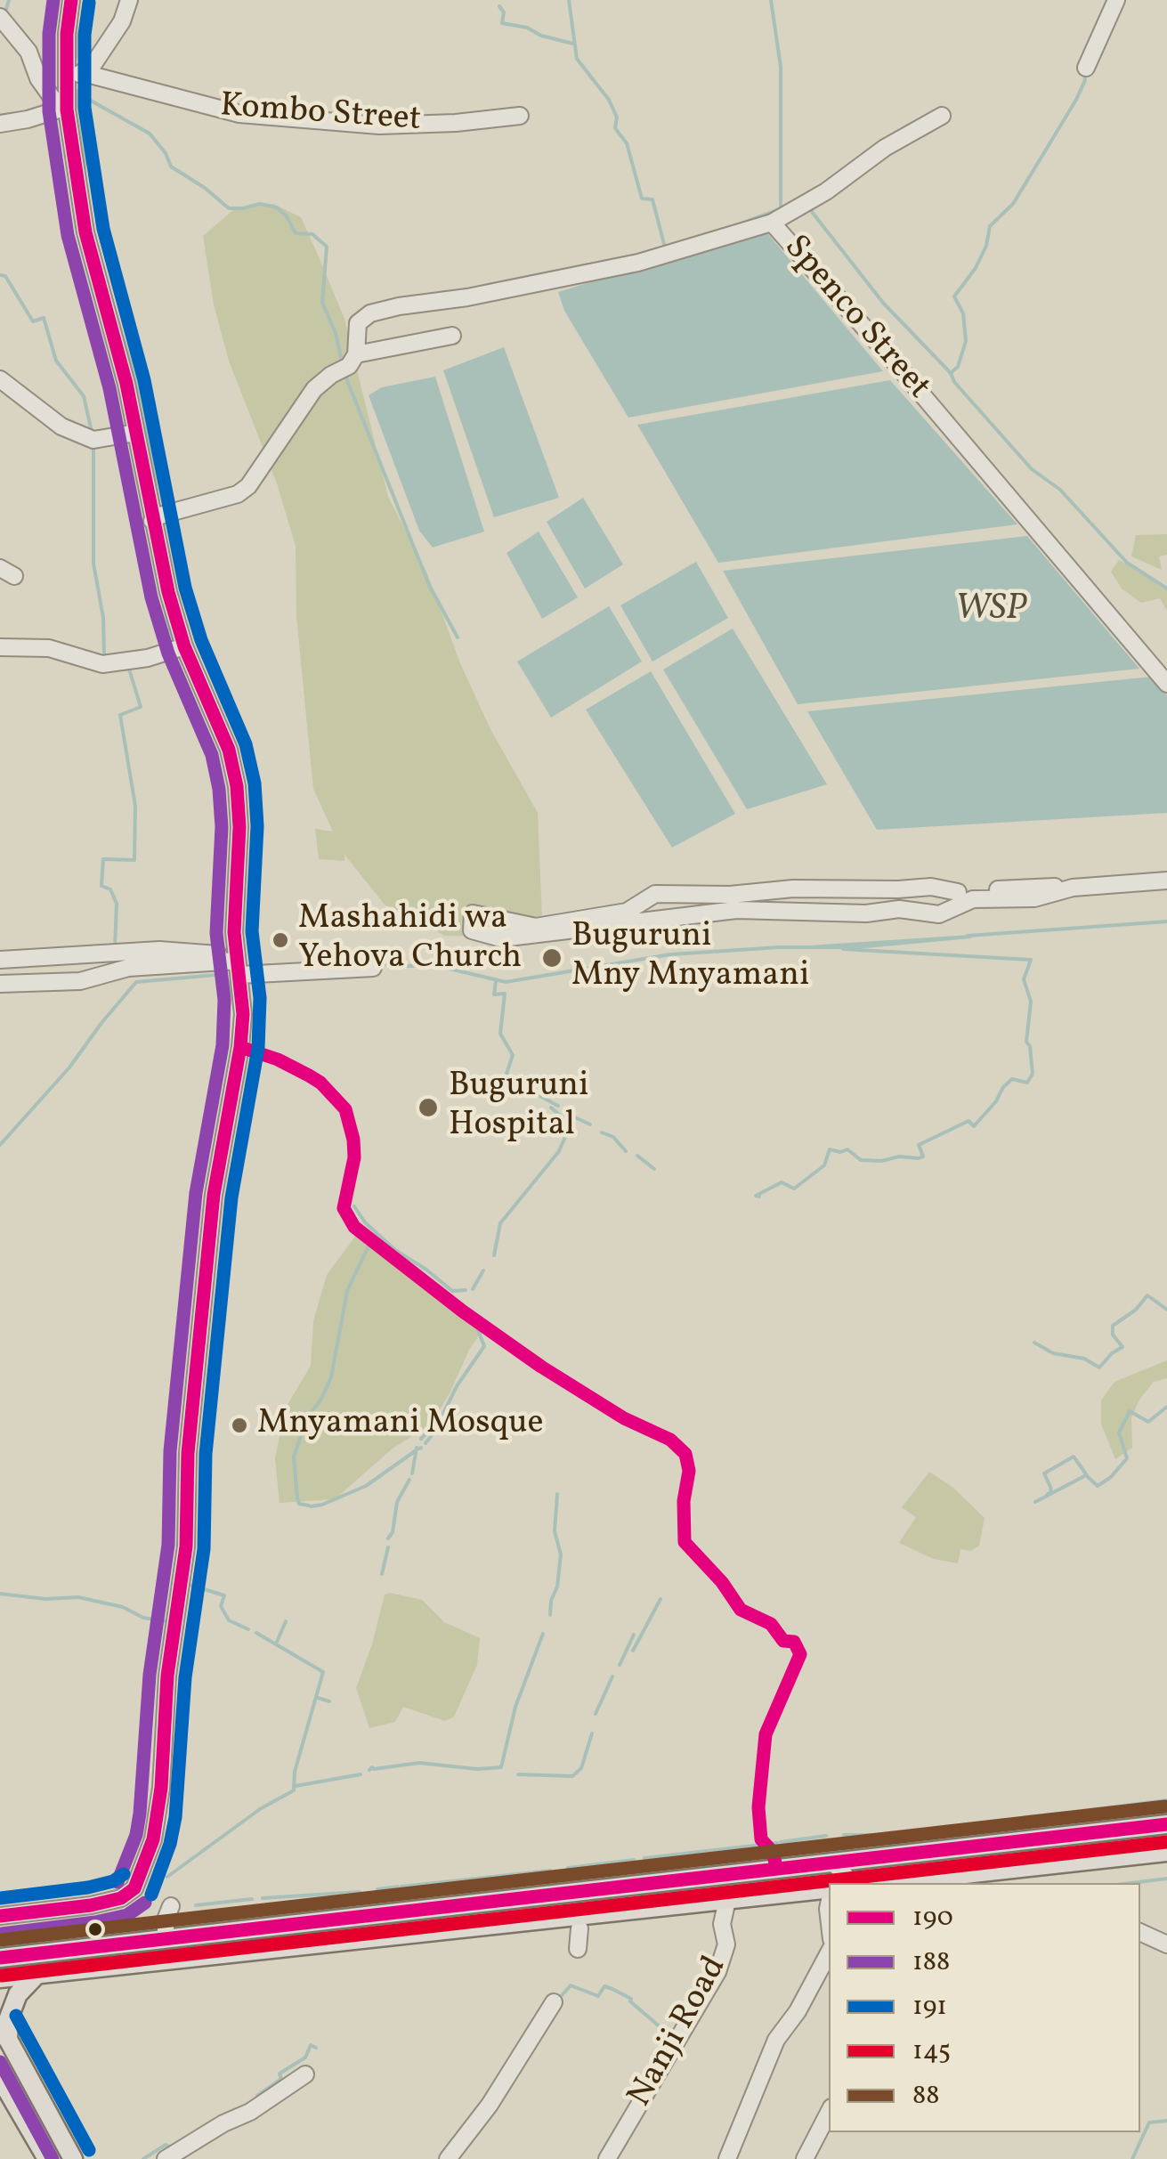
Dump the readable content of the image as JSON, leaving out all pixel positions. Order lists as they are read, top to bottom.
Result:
{
  "streets": {
    "street": ["Kombo Street", "Spenco Street", "Nanji Road"]
  },
  "water": ["WSP"],
  "places": [
    "Mashahidi wa Yehova Church",
    "Buguruni Mny Mnyamani",
    "Buguruni Hospital",
    "Mnyamani Mosque"
  ],
  "lines": [
    "transit line 190",
    "transit line 188",
    "transit line 191",
    "transit line 88",
    "transit line 145"
  ],
  "legend": [
    "190",
    "188",
    "191",
    "145",
    "88"
  ]
}
